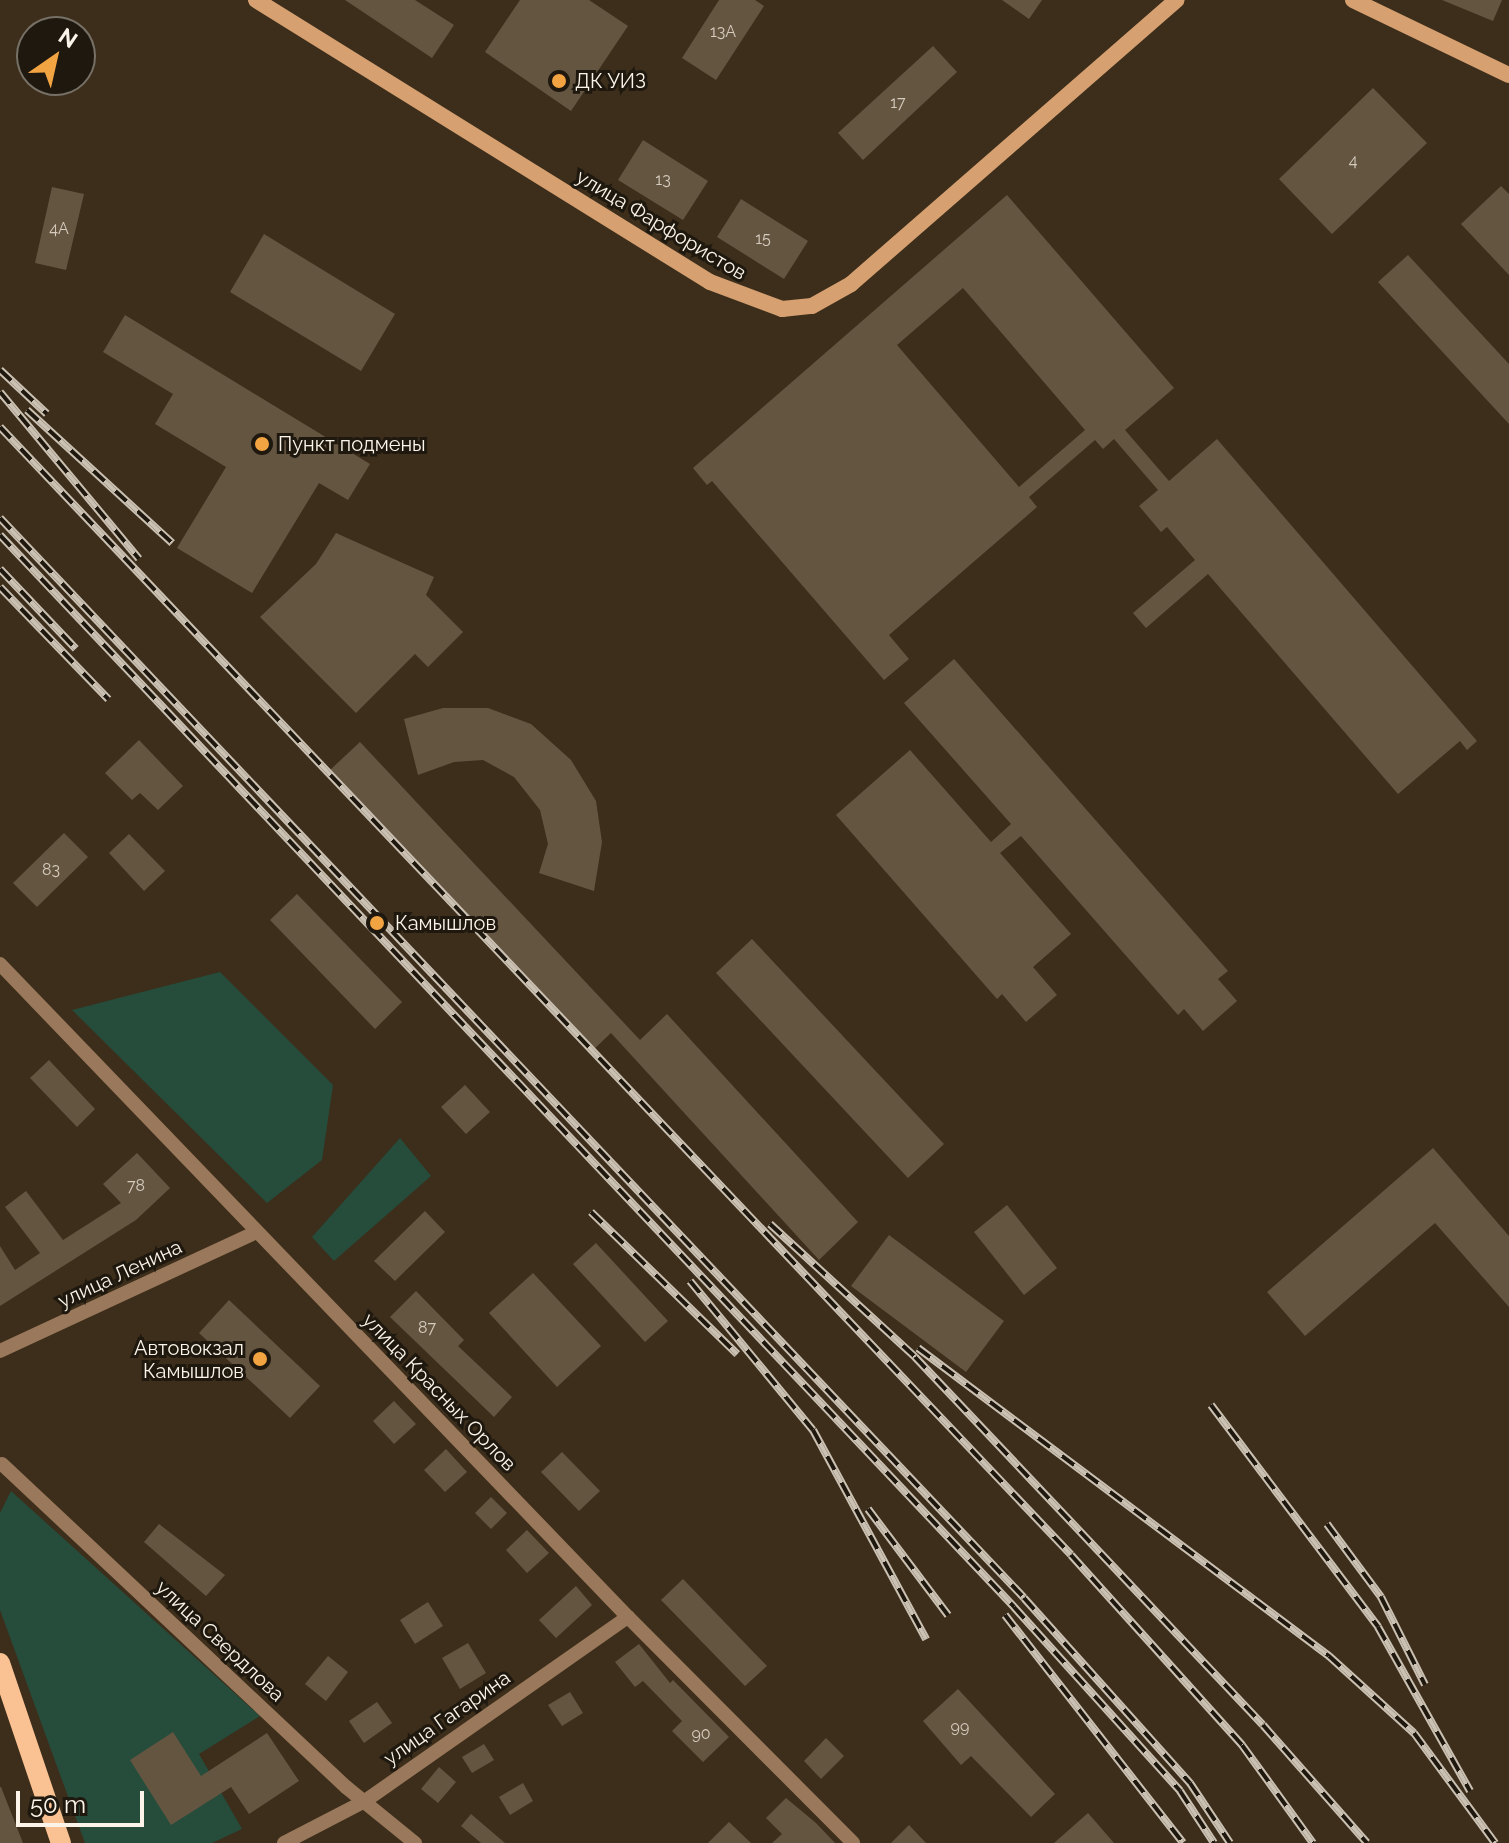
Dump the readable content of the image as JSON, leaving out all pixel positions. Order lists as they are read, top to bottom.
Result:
{
  "streets": {
    "street": [
      "улица Фарфористов",
      "улица Ленина",
      "улица Красных Орлов",
      "улица Свердлова",
      "улица Гагарина"
    ]
  },
  "crossings": [
    ["улица Ленина", "улица Красных Орлов"],
    ["улица Красных Орлов", "улица Гагарина"],
    ["улица Свердлова", "улица Гагарина"]
  ],
  "places": [
    "ДК УИЗ",
    "Пункт подмены",
    "Камышлов",
    "Автовокзал Камышлов"
  ],
  "house_numbers": [
    "13А",
    "17",
    "4",
    "13",
    "4А",
    "15",
    "83",
    "78",
    "87",
    "99",
    "90"
  ],
  "scale_bar": "50 m",
  "north": "top right"
}
